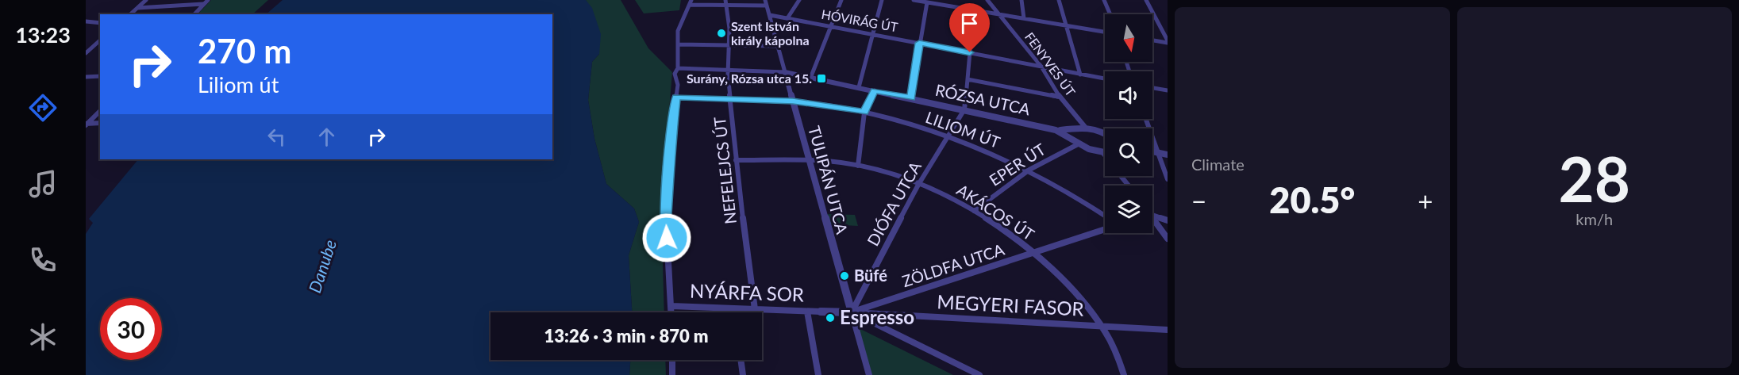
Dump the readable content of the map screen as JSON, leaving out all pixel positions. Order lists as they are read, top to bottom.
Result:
{
  "streets": {
    "street": [
      "HÓVIRÁG ÚT",
      "FENYVES ÚT",
      "RÓZSA UTCA",
      "LILIOM ÚT",
      "EPER ÚT",
      "NEFELEJCS ÚT",
      "TULIPÁN UTCA",
      "DIÓFA UTCA",
      "AKÁCOS ÚT",
      "ZÖLDFA UTCA",
      "NYÁRFA SOR",
      "MEGYERI FASOR"
    ]
  },
  "crossings": [
    ["HÓVIRÁG ÚT", "FENYVES ÚT"],
    ["HÓVIRÁG ÚT", "TULIPÁN UTCA"],
    ["RÓZSA UTCA", "NEFELEJCS ÚT"],
    ["RÓZSA UTCA", "TULIPÁN UTCA"],
    ["RÓZSA UTCA", "DIÓFA UTCA"],
    ["LILIOM ÚT", "EPER ÚT"],
    ["LILIOM ÚT", "NEFELEJCS ÚT"],
    ["LILIOM ÚT", "TULIPÁN UTCA"],
    ["LILIOM ÚT", "DIÓFA UTCA"],
    ["EPER ÚT", "AKÁCOS ÚT"],
    ["NEFELEJCS ÚT", "AKÁCOS ÚT"],
    ["NEFELEJCS ÚT", "NYÁRFA SOR"],
    ["TULIPÁN UTCA", "DIÓFA UTCA"],
    ["TULIPÁN UTCA", "AKÁCOS ÚT"],
    ["TULIPÁN UTCA", "ZÖLDFA UTCA"],
    ["TULIPÁN UTCA", "MEGYERI FASOR"],
    ["DIÓFA UTCA", "AKÁCOS ÚT"],
    ["DIÓFA UTCA", "ZÖLDFA UTCA"],
    ["DIÓFA UTCA", "MEGYERI FASOR"],
    ["AKÁCOS ÚT", "ZÖLDFA UTCA"],
    ["AKÁCOS ÚT", "MEGYERI FASOR"],
    ["ZÖLDFA UTCA", "MEGYERI FASOR"]
  ],
  "water": ["Danube"],
  "places": {
    "other": ["Szent István király kápolna", "Büfé", "Espresso"],
    "transit": ["Surány, Rózsa utca 15."]
  },
  "north": "bottom",
  "page": {
    "tabs": "13:23",
    "tile": [
      "Climate",
      ["28", "km/h"]
    ],
    "turn": ["270 m", "Liliom út"],
    "heat": ["−", "20.5°", "+"],
    "limit": "30",
    "trip": "13:26 · 3 min · 870 m"
  }
}
